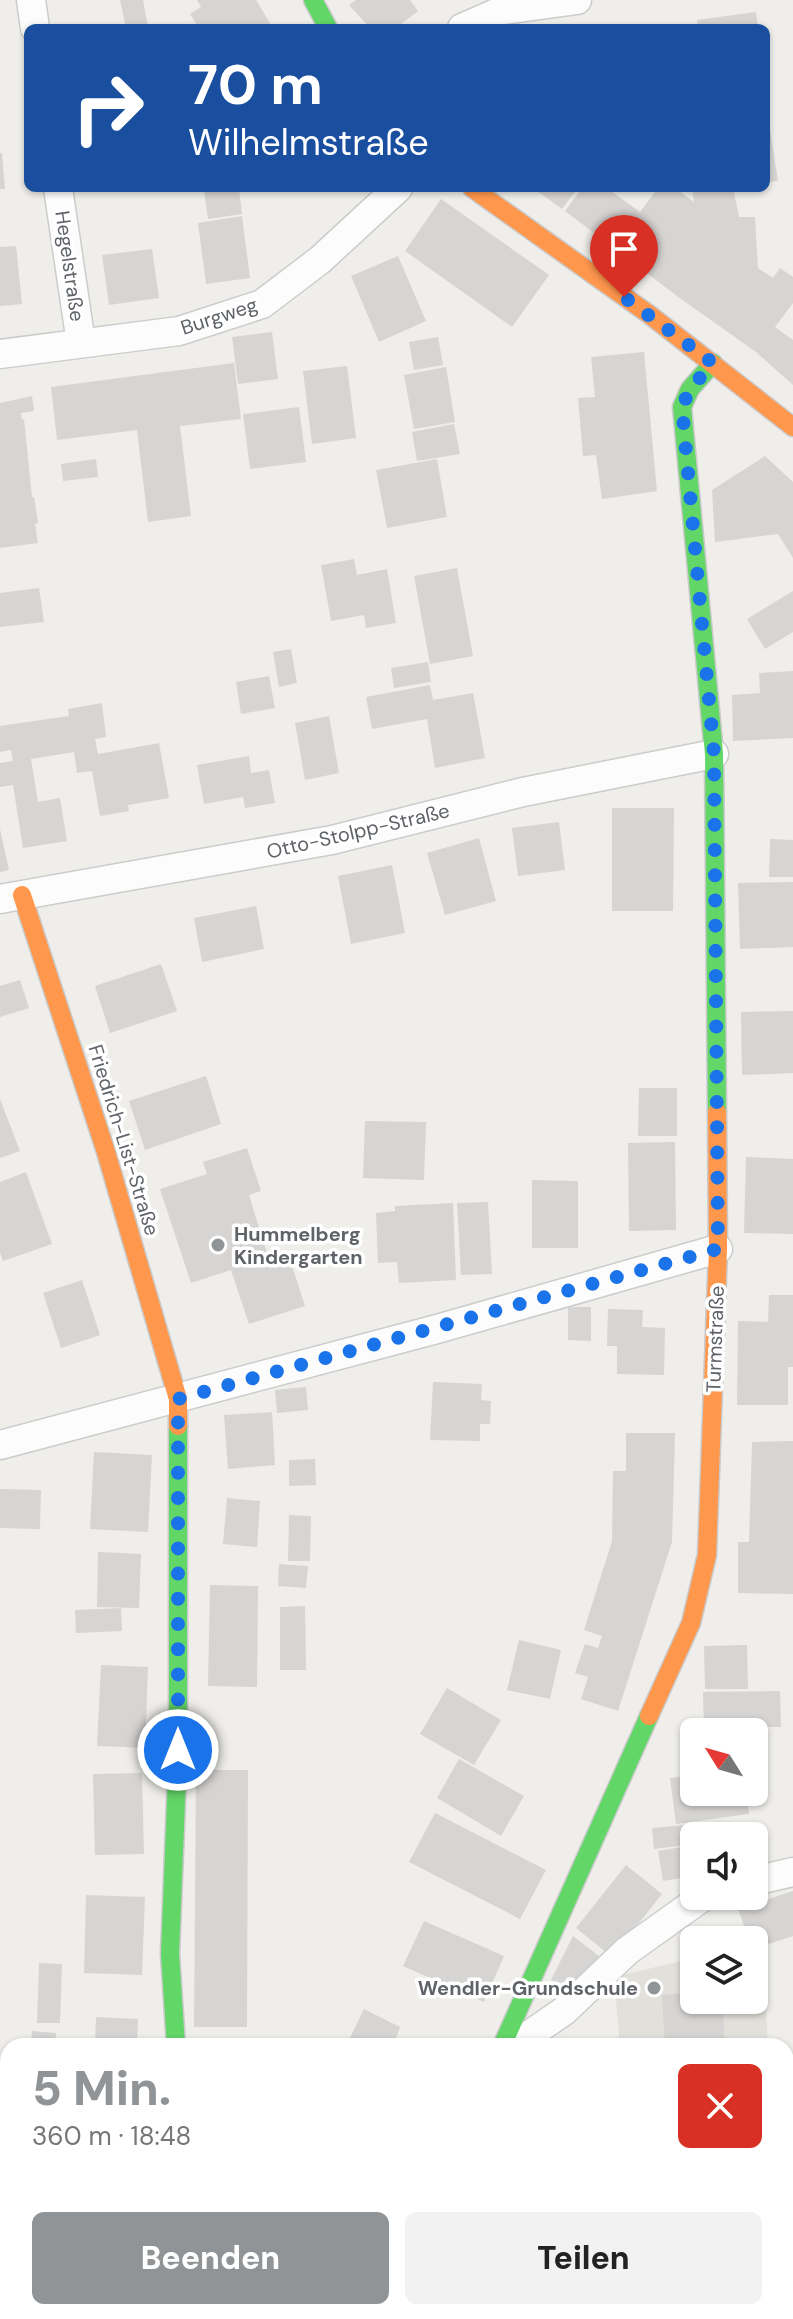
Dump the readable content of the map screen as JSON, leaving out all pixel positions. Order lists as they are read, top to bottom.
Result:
{
  "streets": {
    "street": [
      "Hegelstraße",
      "Burgweg",
      "Otto-Stolpp-Straße",
      "Friedrich-List-Straße",
      "Turmstraße"
    ]
  },
  "crossings": [
    ["Hegelstraße", "Burgweg"],
    ["Otto-Stolpp-Straße", "Friedrich-List-Straße"],
    ["Otto-Stolpp-Straße", "Turmstraße"]
  ],
  "places": ["Hummelberg Kindergarten", "Wendler-Grundschule"],
  "north": "top left",
  "page": {
    "turn": ["70 m", "Wilhelmstraße"],
    "heading": ["5 Min.", "360 m · 18:48"],
    "buttons": ["Beenden", "Teilen"]
  }
}
